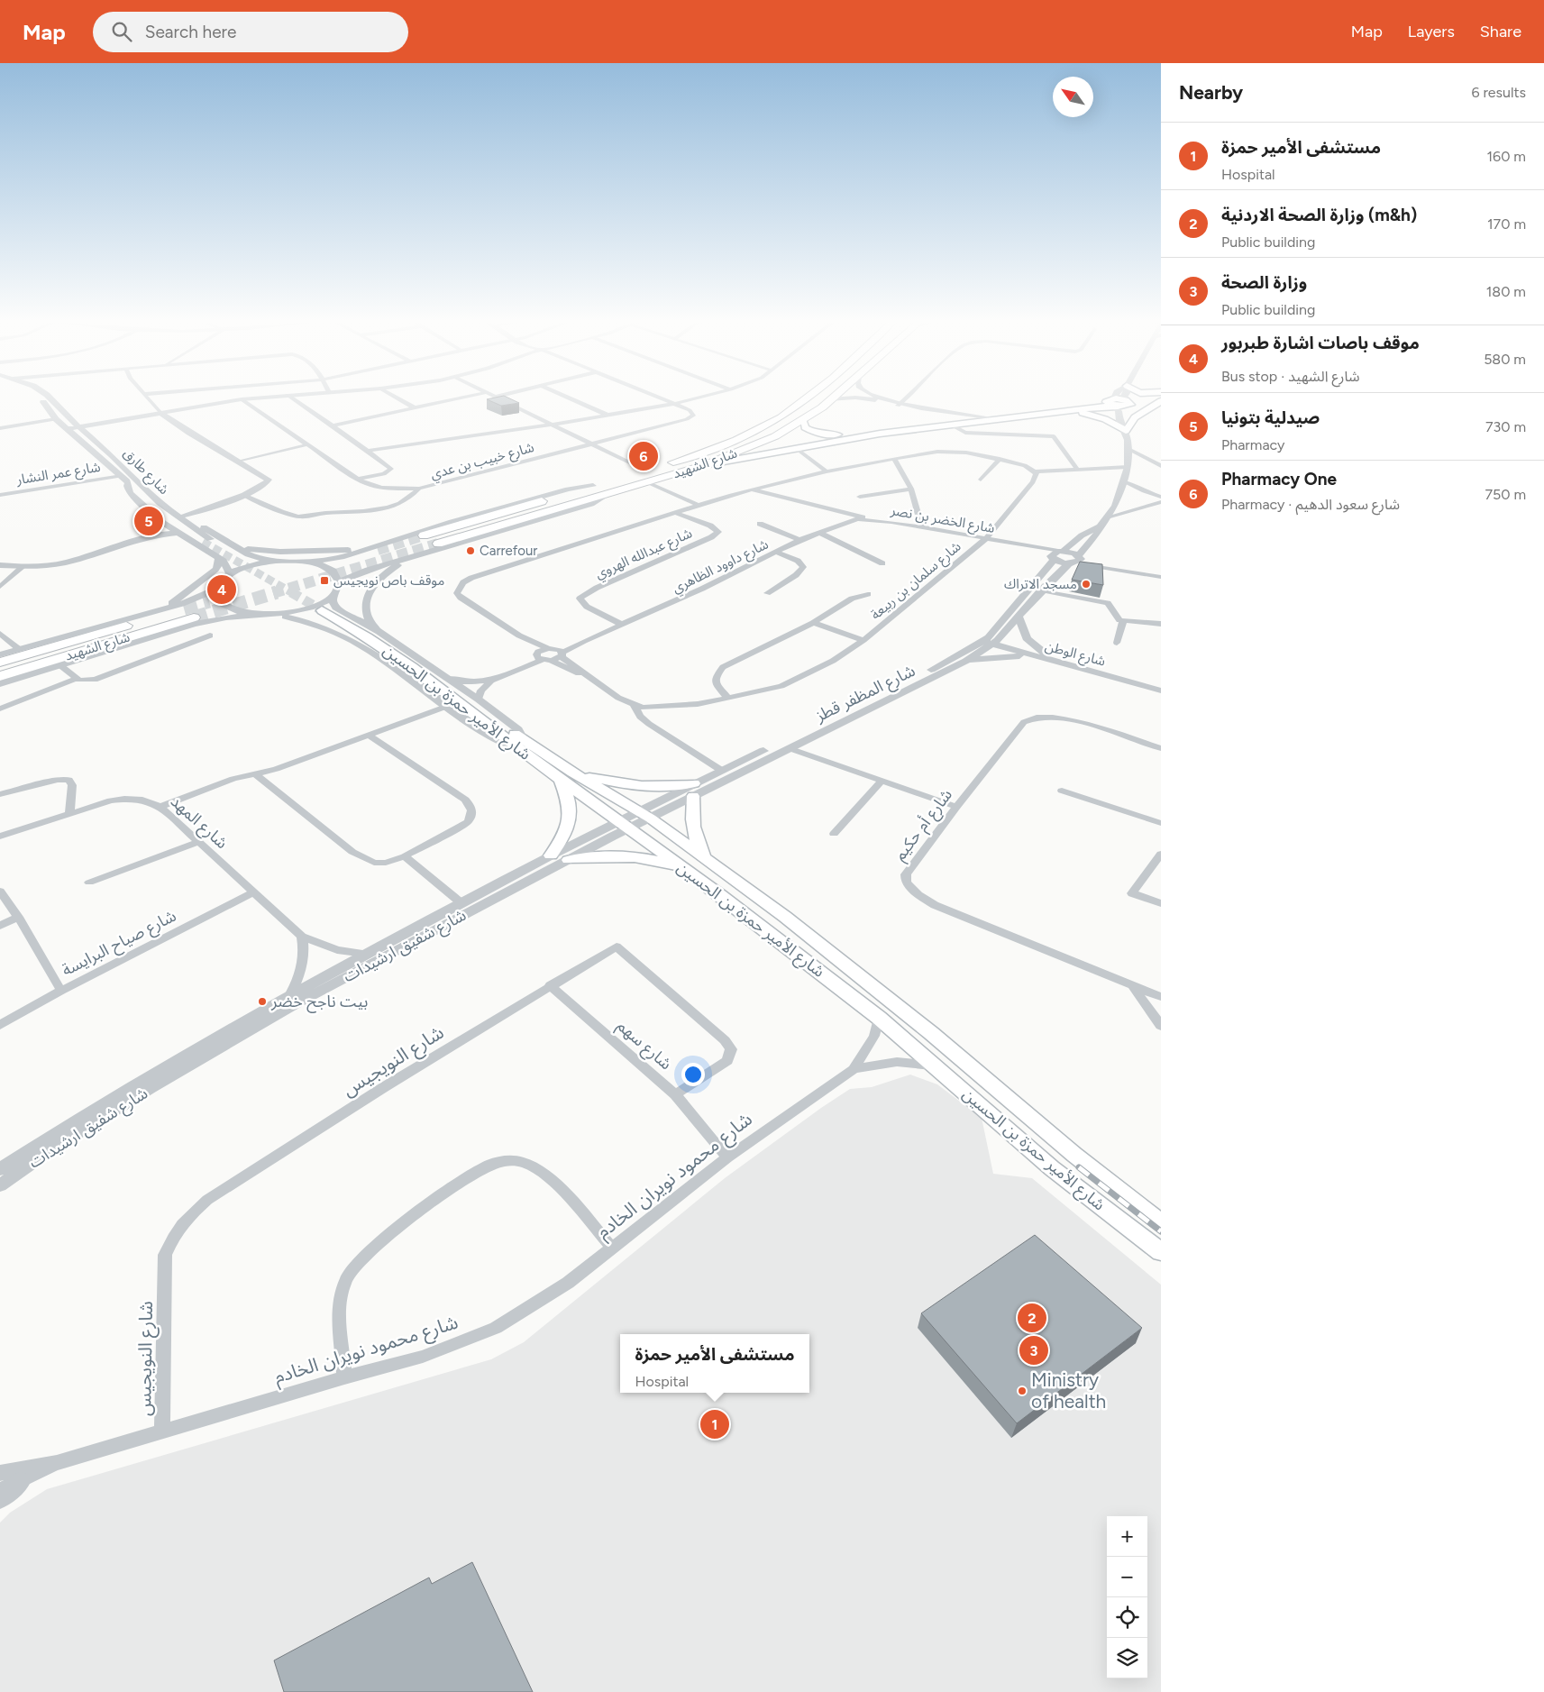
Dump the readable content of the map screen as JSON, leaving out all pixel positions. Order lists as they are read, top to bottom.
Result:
{
  "streets": {
    "highway": ["شارع الشهيد"],
    "main road": ["شارع الأمير حمزة بن الحسين"],
    "street": [
      "شارع خبيب بن عدي",
      "شارع طارق",
      "شارع عمر النشار",
      "شارع الخضر بن نصر",
      "شارع عبدالله الهروي",
      "شارع داوود الظاهري",
      "شارع سلمان بن ربيعة",
      "شارع الوطن",
      "شارع المظفر قطز",
      "شارع المهد",
      "شارع أم حكيم",
      "شارع صياح البرايسة",
      "شارع شفيق ارشيدات",
      "شارع سهم",
      "شارع النويجيس",
      "شارع محمود نويران الخادم"
    ]
  },
  "crossings": [
    ["شارع طارق", "شارع عمر النشار"],
    ["شارع الخضر بن نصر", "شارع داوود الظاهري"],
    ["شارع الخضر بن نصر", "شارع سلمان بن ربيعة"],
    ["شارع الخضر بن نصر", "شارع المظفر قطز"],
    ["شارع عبدالله الهروي", "شارع داوود الظاهري"],
    ["شارع عبدالله الهروي", "شارع سلمان بن ربيعة"],
    ["شارع داوود الظاهري", "شارع سلمان بن ربيعة"],
    ["شارع الوطن", "شارع المظفر قطز"],
    ["شارع المظفر قطز", "شارع الأمير حمزة بن الحسين"],
    ["شارع المظفر قطز", "شارع شفيق ارشيدات"],
    ["شارع الأمير حمزة بن الحسين", "شارع شفيق ارشيدات"],
    ["شارع الأمير حمزة بن الحسين", "شارع محمود نويران الخادم"],
    ["شارع المهد", "شارع صياح البرايسة"],
    ["شارع المهد", "شارع شفيق ارشيدات"],
    ["شارع سهم", "شارع النويجيس"],
    ["شارع سهم", "شارع محمود نويران الخادم"],
    ["شارع النويجيس", "شارع محمود نويران الخادم"]
  ],
  "places": {
    "other": [
      "Carrefour",
      "مسجد الاتراك",
      "بيت ناجح خضر",
      "Ministry of health"
    ],
    "transit": ["موقف باص نويجيس"]
  },
  "north": "top left",
  "page": {
    "header": "Map",
    "search": "Search here",
    "nav": ["Map", "Layers", "Share"],
    "heading": ["Nearby", "6 results"],
    "list": [
      {
        "mark": "1",
        "name": "مستشفى الأمير حمزة",
        "note": "Hospital",
        "value": "160 m"
      },
      {
        "mark": "2",
        "name": "وزارة الصحة الاردنية (m&h)",
        "note": "Public building",
        "value": "170 m"
      },
      {
        "mark": "3",
        "name": "وزارة الصحة",
        "note": "Public building",
        "value": "180 m"
      },
      {
        "mark": "4",
        "name": "موقف باصات اشارة طبربور",
        "note": "Bus stop · شارع الشهيد",
        "value": "580 m"
      },
      {
        "mark": "5",
        "name": "صيدلية بتونيا",
        "note": "Pharmacy",
        "value": "730 m"
      },
      {
        "mark": "6",
        "name": "Pharmacy One",
        "note": "Pharmacy · شارع سعود الدهيم",
        "value": "750 m"
      }
    ],
    "pins": [
      "6",
      "5",
      "4",
      "2",
      "3",
      "1"
    ],
    "popup": ["مستشفى الأمير حمزة", "Hospital"],
    "map_buttons": ["+", "−"]
  }
}
